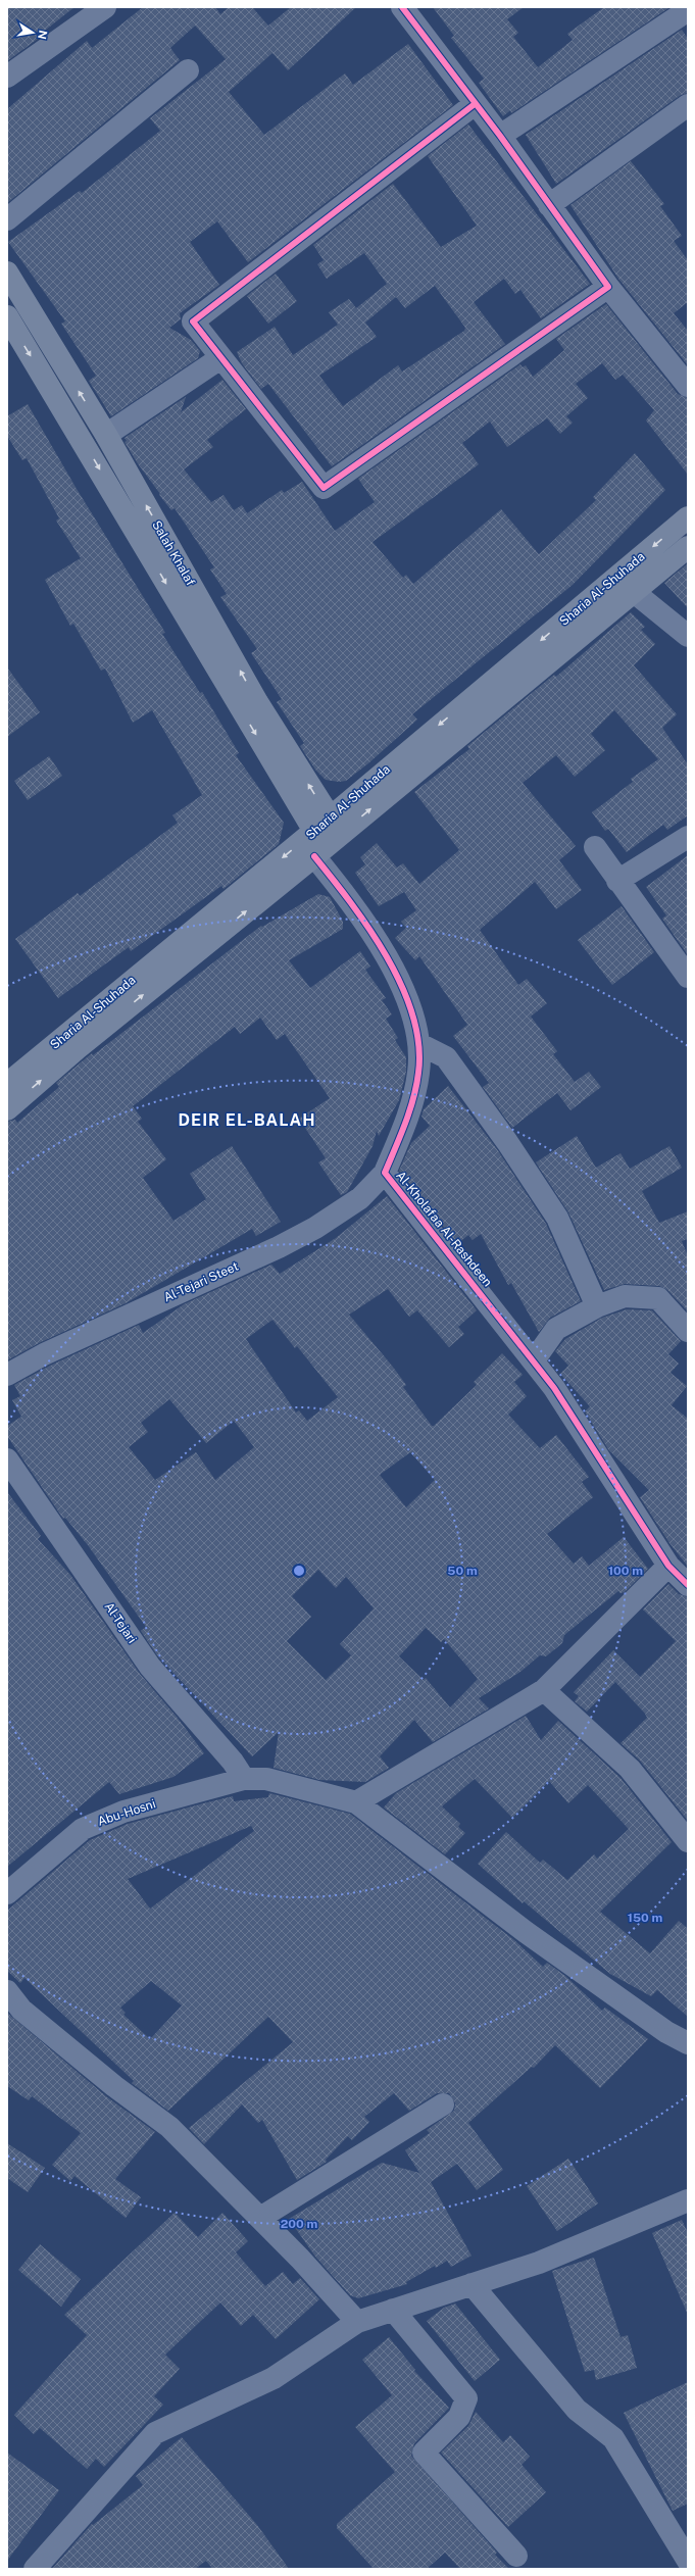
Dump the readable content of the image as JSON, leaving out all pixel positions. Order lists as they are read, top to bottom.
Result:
{
  "streets": {
    "main road": ["Salah Khalaf", "Sharia Al-Shuhada"],
    "street": [
      "Al-Kholafaa Al-Rashdeen",
      "Al-Tejari Steet",
      "Al-Tejari",
      "Abu-Hosni"
    ]
  },
  "crossings": [
    ["Salah Khalaf", "Sharia Al-Shuhada"],
    ["Salah Khalaf", "Al-Kholafaa Al-Rashdeen"],
    ["Sharia Al-Shuhada", "Al-Kholafaa Al-Rashdeen"],
    ["Al-Kholafaa Al-Rashdeen", "Al-Tejari Steet"],
    ["Al-Tejari", "Abu-Hosni"]
  ],
  "districts": ["DEIR EL-BALAH"],
  "north": "right",
  "rings": [
    "50 m",
    "100 m",
    "150 m",
    "200 m"
  ]
}
